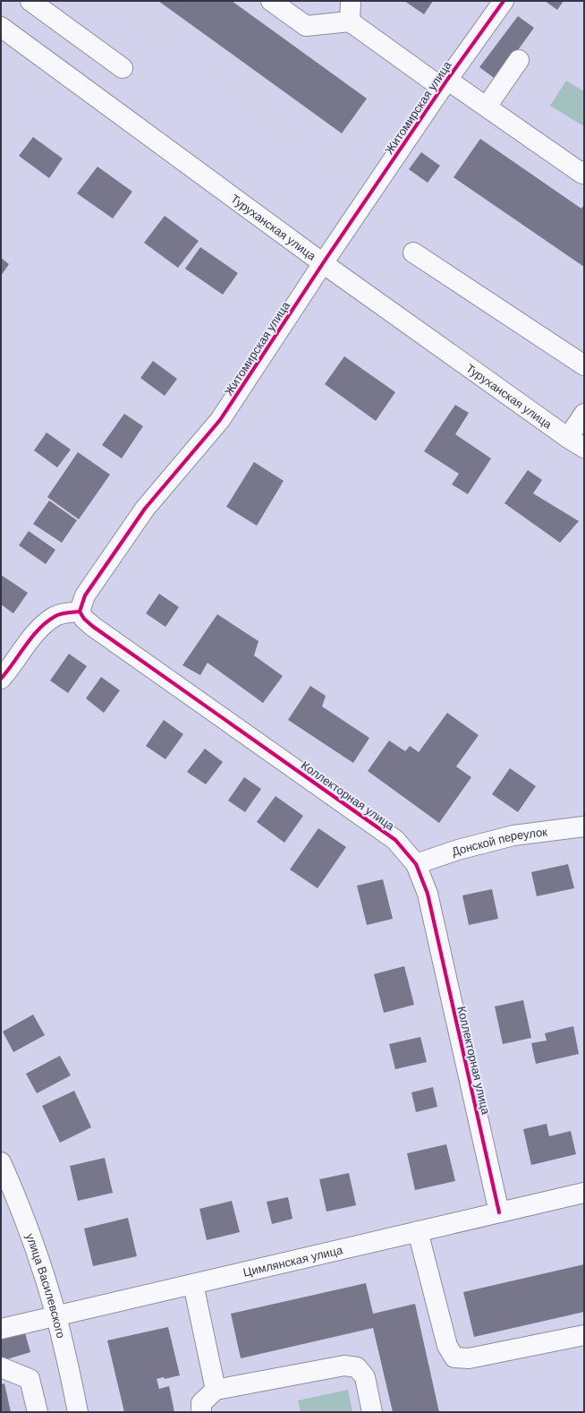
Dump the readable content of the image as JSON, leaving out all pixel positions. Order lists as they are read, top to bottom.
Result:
{
  "streets": {
    "street": [
      "Житомирская улица",
      "Туруханская улица",
      "Коллекторная улица",
      "Донской переулок",
      "Цимлянская улица",
      "улица Василевского"
    ]
  },
  "crossings": [
    ["Житомирская улица", "Туруханская улица"],
    ["Житомирская улица", "Коллекторная улица"],
    ["Коллекторная улица", "Донской переулок"],
    ["Коллекторная улица", "Цимлянская улица"],
    ["Цимлянская улица", "улица Василевского"]
  ]
}
